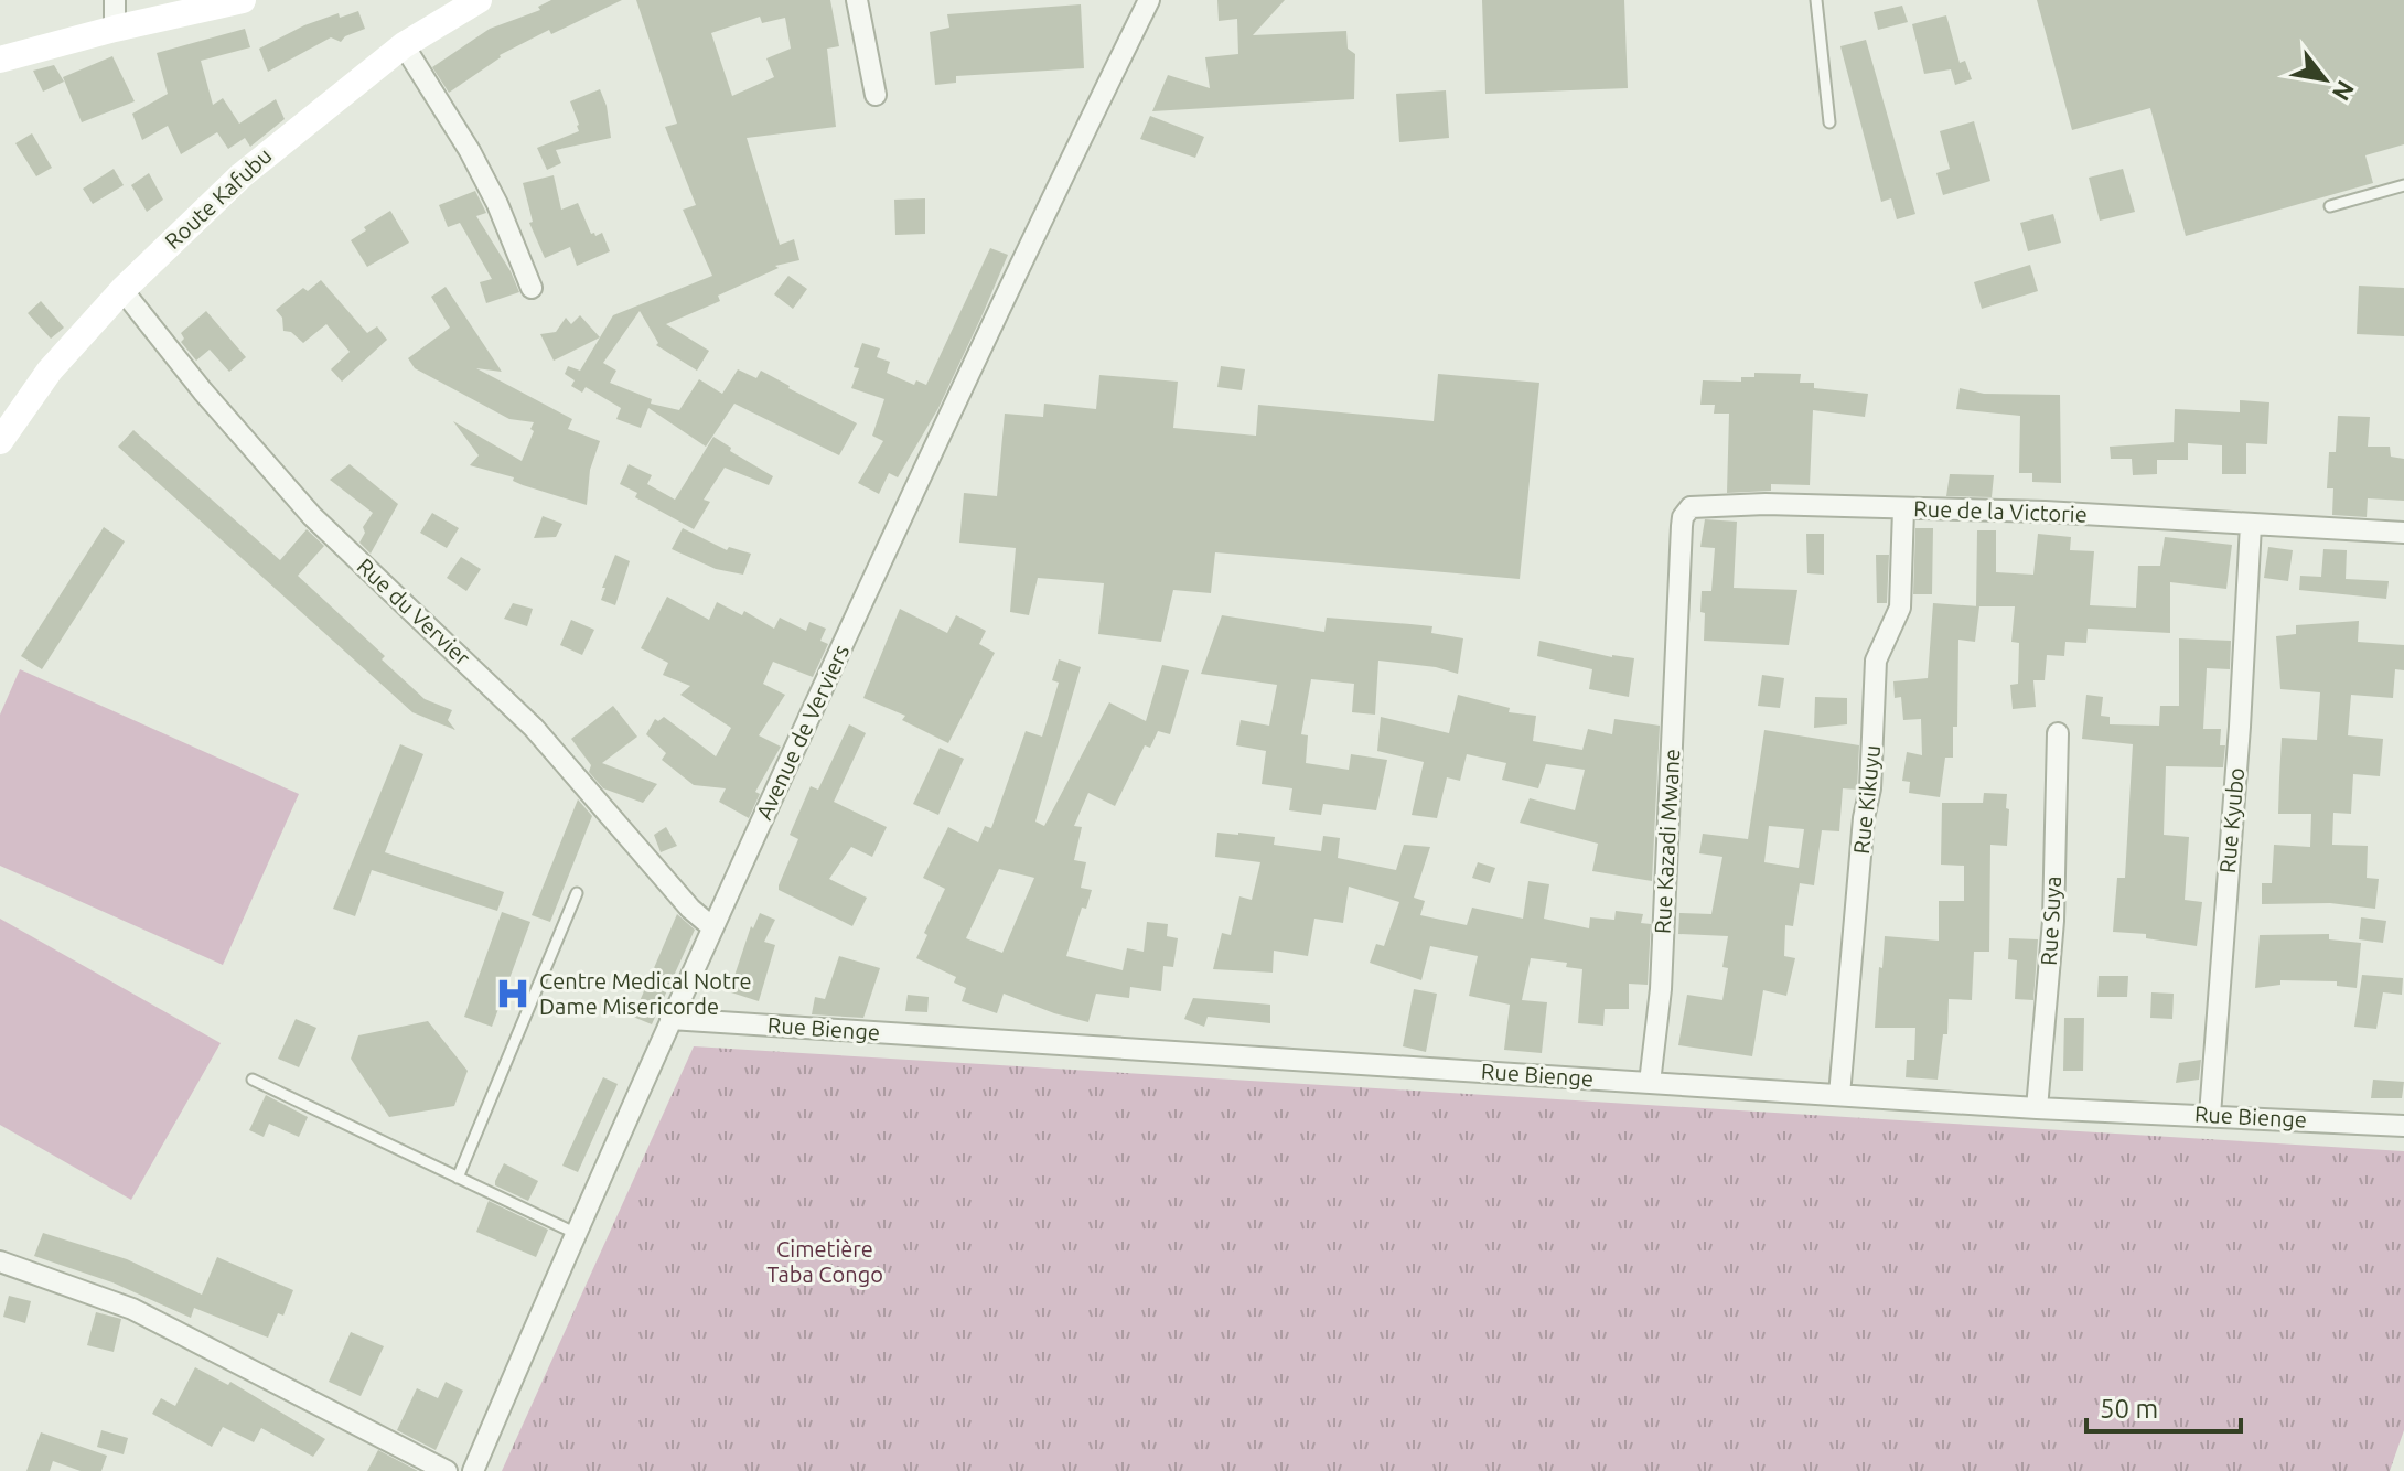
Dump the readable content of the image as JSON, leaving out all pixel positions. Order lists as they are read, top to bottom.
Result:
{
  "streets": {
    "main road": ["Route Kafubu"],
    "street": [
      "Rue de la Victorie",
      "Rue du Vervier",
      "Avenue de Verviers",
      "Rue Kikuyu",
      "Rue Kyubo",
      "Rue Kazadi Mwane",
      "Rue Suya",
      "Rue Bienge"
    ]
  },
  "crossings": [
    ["Route Kafubu", "Rue du Vervier"],
    ["Rue de la Victorie", "Rue Kikuyu"],
    ["Rue de la Victorie", "Rue Kyubo"],
    ["Rue de la Victorie", "Rue Kazadi Mwane"],
    ["Rue du Vervier", "Avenue de Verviers"],
    ["Avenue de Verviers", "Rue Bienge"],
    ["Rue Kikuyu", "Rue Bienge"],
    ["Rue Kyubo", "Rue Bienge"],
    ["Rue Kazadi Mwane", "Rue Bienge"],
    ["Rue Suya", "Rue Bienge"]
  ],
  "parks": ["Cimetière Taba Congo"],
  "places": {
    "hospital": ["Centre Medical Notre Dame Misericorde"]
  },
  "scale_bar": "50 m",
  "north": "bottom right"
}
